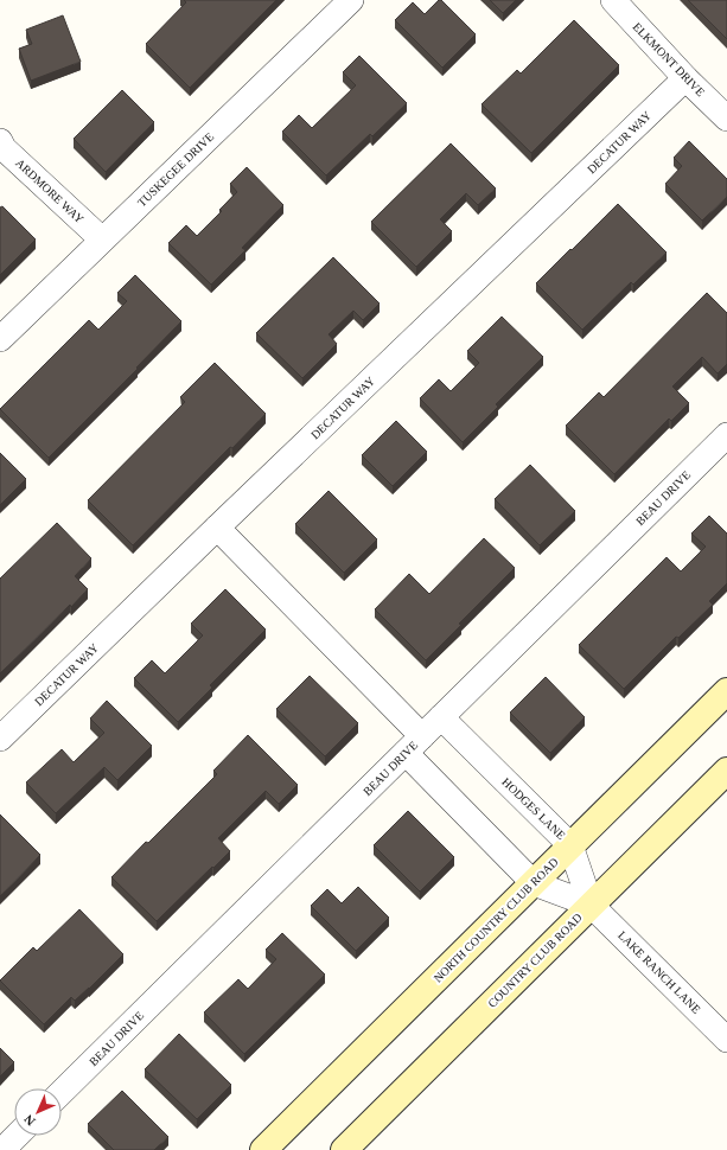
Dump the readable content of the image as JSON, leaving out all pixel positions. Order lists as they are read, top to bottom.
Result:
{
  "streets": {
    "main road": ["NORTH COUNTRY CLUB ROAD", "COUNTRY CLUB ROAD"],
    "street": [
      "ELKMONT DRIVE",
      "DECATUR WAY",
      "TUSKEGEE DRIVE",
      "ARDMORE WAY",
      "BEAU DRIVE",
      "HODGES LANE",
      "LAKE RANCH LANE"
    ]
  },
  "crossings": [
    ["ELKMONT DRIVE", "DECATUR WAY"],
    ["TUSKEGEE DRIVE", "ARDMORE WAY"],
    ["BEAU DRIVE", "HODGES LANE"],
    ["HODGES LANE", "NORTH COUNTRY CLUB ROAD"],
    ["HODGES LANE", "COUNTRY CLUB ROAD"],
    ["HODGES LANE", "LAKE RANCH LANE"],
    ["COUNTRY CLUB ROAD", "LAKE RANCH LANE"]
  ],
  "north": "bottom left"
}
